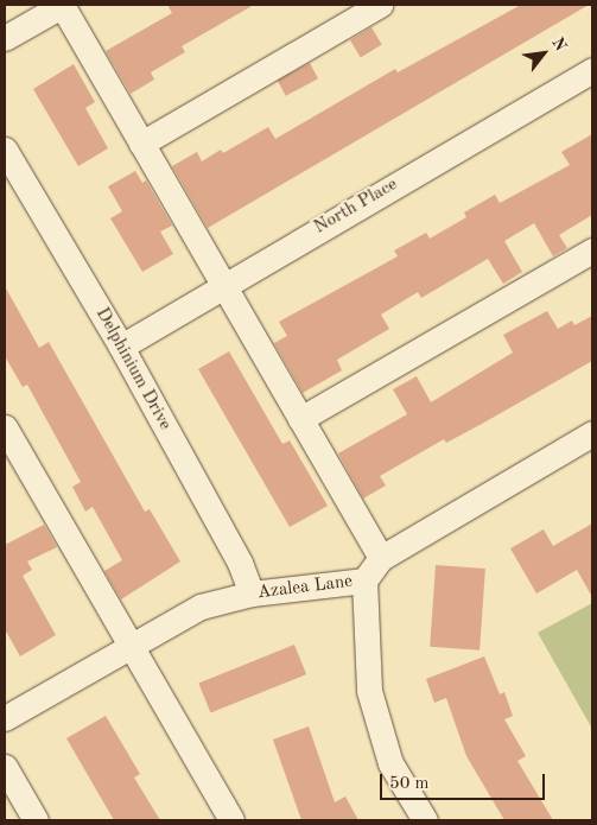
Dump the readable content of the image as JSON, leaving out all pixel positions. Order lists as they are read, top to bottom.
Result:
{
  "streets": {
    "street": ["North Place", "Delphinium Drive", "Azalea Lane"]
  },
  "crossings": [
    ["North Place", "Delphinium Drive"],
    ["Delphinium Drive", "Azalea Lane"]
  ],
  "scale_bar": "50 m",
  "north": "top right"
}
